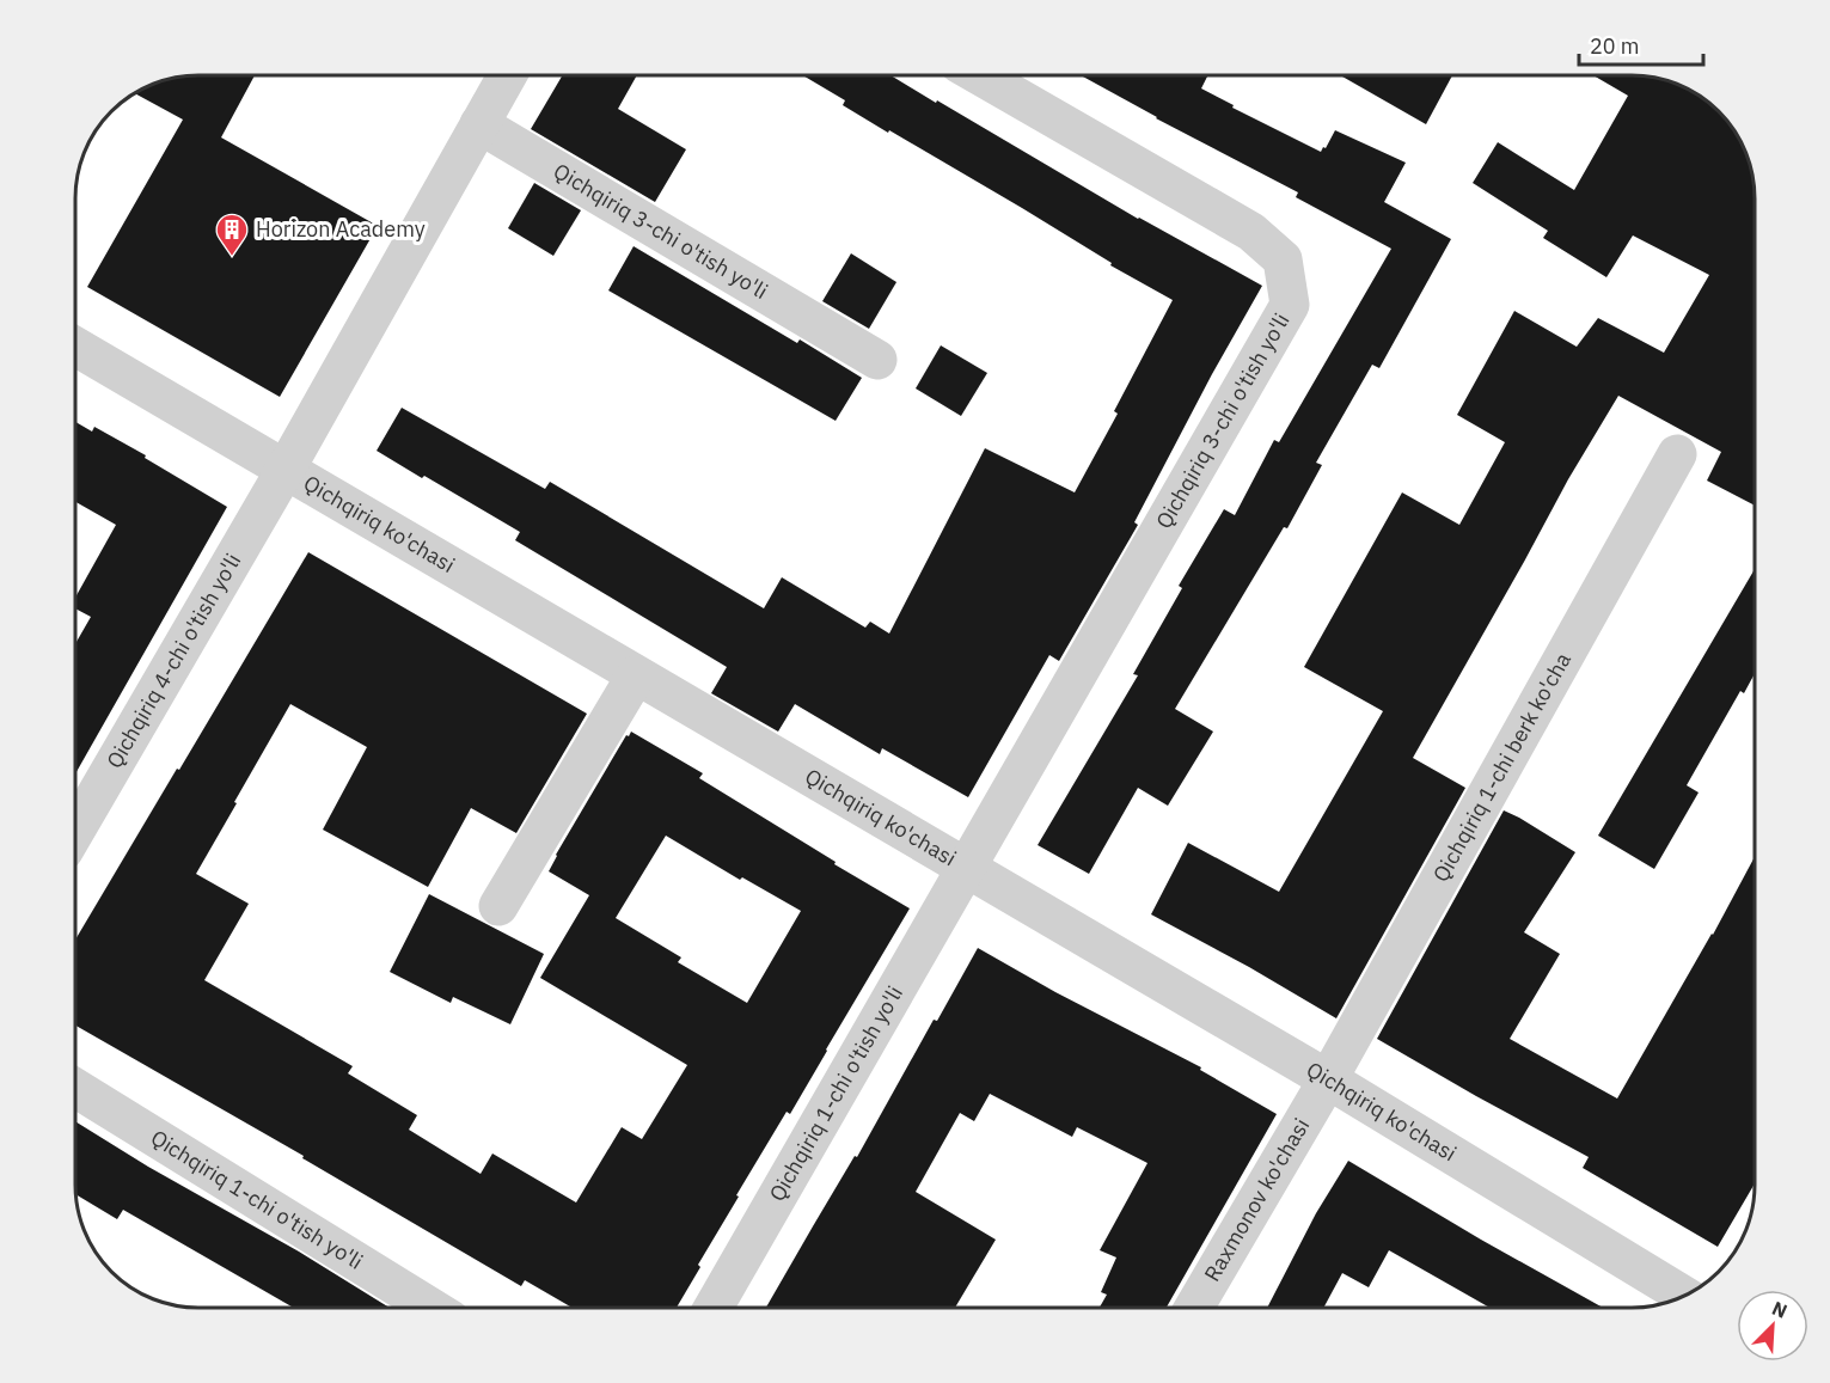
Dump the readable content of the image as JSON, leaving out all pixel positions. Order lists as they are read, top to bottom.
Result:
{
  "streets": {
    "street": [
      "Qichqiriq 3-chi o'tish yo'li",
      "Qichqiriq ko'chasi",
      "Qichqiriq 4-chi o'tish yo'li",
      "Qichqiriq 1-chi berk ko'cha",
      "Qichqiriq 1-chi o'tish yo'li",
      "Raxmonov ko'chasi"
    ]
  },
  "crossings": [
    ["Qichqiriq 3-chi o'tish yo'li", "Qichqiriq ko'chasi"],
    ["Qichqiriq 3-chi o'tish yo'li", "Qichqiriq 1-chi o'tish yo'li"],
    ["Qichqiriq ko'chasi", "Qichqiriq 4-chi o'tish yo'li"],
    ["Qichqiriq ko'chasi", "Qichqiriq 1-chi berk ko'cha"],
    ["Qichqiriq ko'chasi", "Qichqiriq 1-chi o'tish yo'li"],
    ["Qichqiriq ko'chasi", "Raxmonov ko'chasi"],
    ["Qichqiriq 1-chi berk ko'cha", "Raxmonov ko'chasi"]
  ],
  "places": {
    "building": ["Horizon Academy"]
  },
  "scale_bar": "20 m",
  "north": "top right"
}
